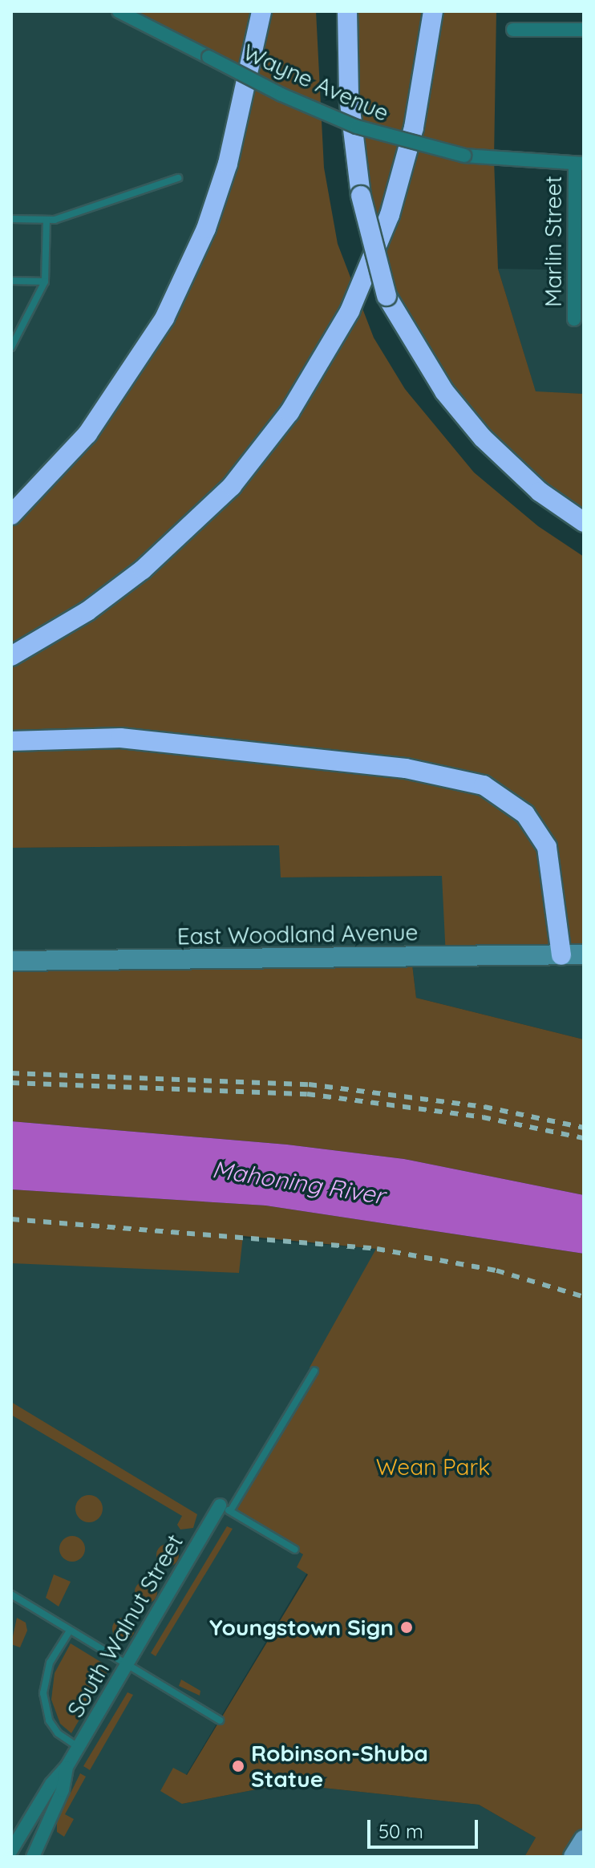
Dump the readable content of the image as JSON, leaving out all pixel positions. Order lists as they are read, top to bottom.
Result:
{
  "streets": {
    "main road": ["East Woodland Avenue"],
    "street": ["Wayne Avenue", "Marlin Street", "South Walnut Street"]
  },
  "crossings": [
    ["Wayne Avenue", "Marlin Street"]
  ],
  "water": ["Mahoning River"],
  "parks": ["Wean Park"],
  "places": ["Youngstown Sign", "Robinson-Shuba Statue"],
  "scale_bar": "50 m"
}
